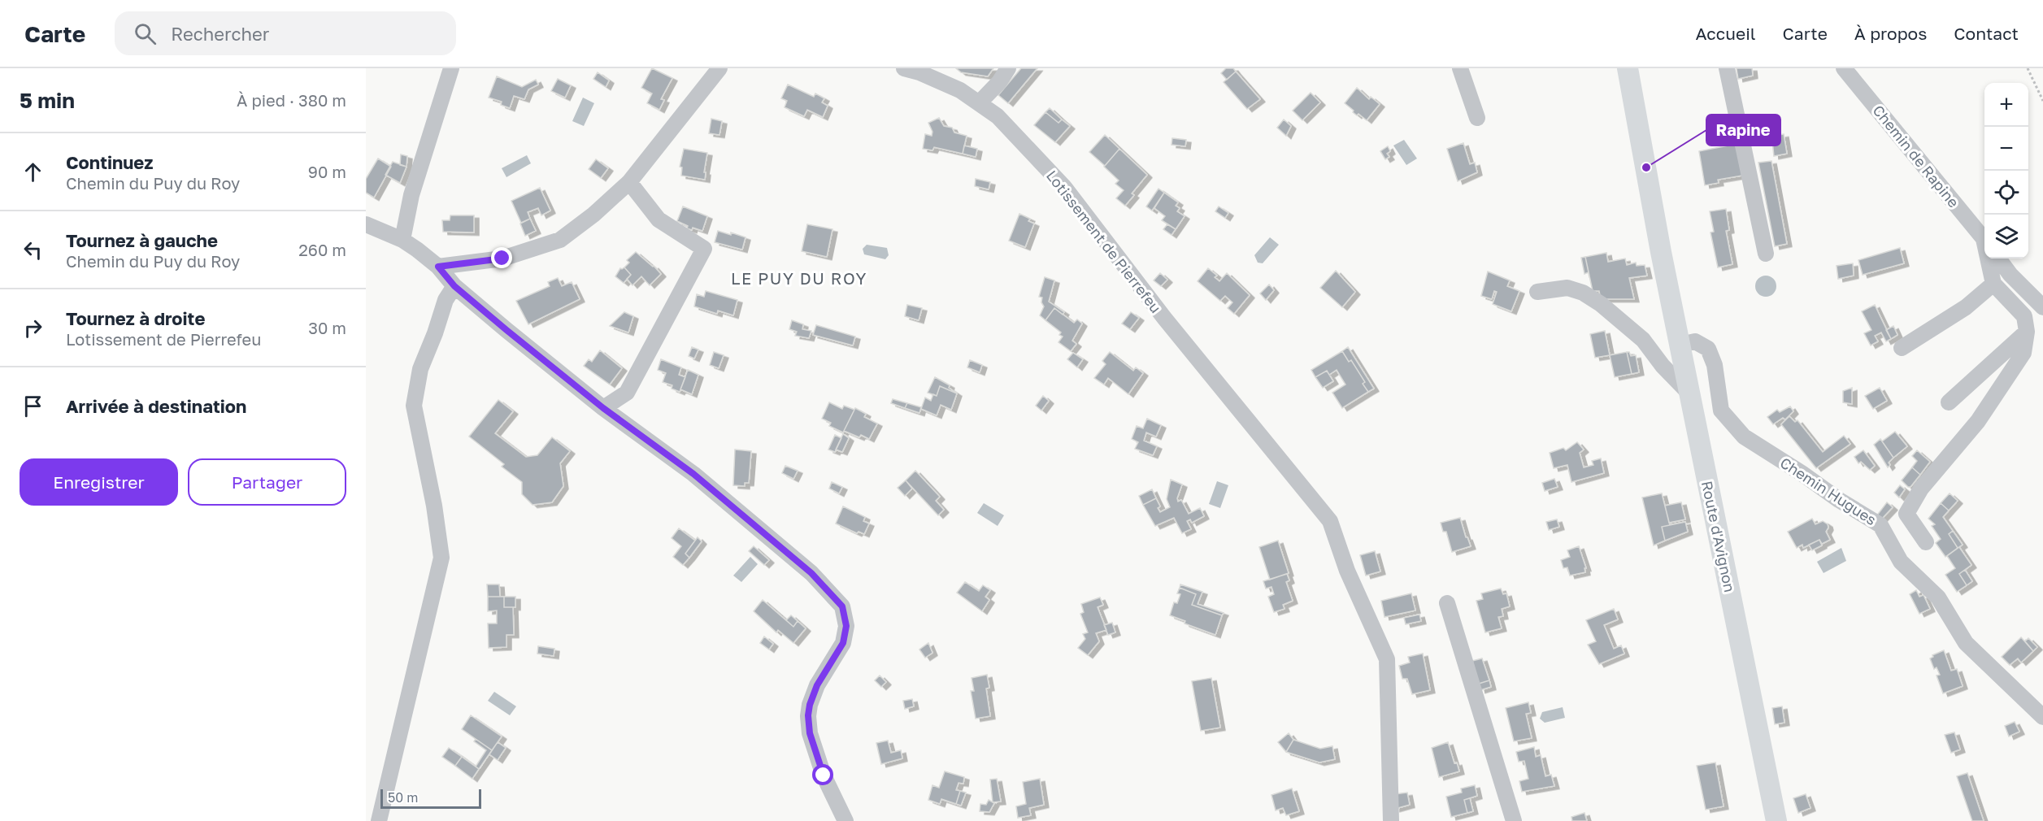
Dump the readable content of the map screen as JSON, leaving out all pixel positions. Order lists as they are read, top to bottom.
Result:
{
  "streets": {
    "main road": ["Route d'Avignon"],
    "street": ["Chemin de Rapine", "Lotissement de Pierrefeu", "Chemin Hugues"]
  },
  "crossings": [
    ["Chemin Hugues", "Route d'Avignon"]
  ],
  "districts": ["LE PUY DU ROY"],
  "places": ["Rapine"],
  "scale_bar": "50 m",
  "page": {
    "header": "Carte",
    "search": "Rechercher",
    "nav": [
      "Accueil",
      "Carte",
      "À propos",
      "Contact"
    ],
    "heading": ["5 min", "À pied · 380 m"],
    "map_buttons": ["+", "−"],
    "list": [
      ["Continuez", "Chemin du Puy du Roy", "90 m"],
      ["Tournez à gauche", "Chemin du Puy du Roy", "260 m"],
      ["Tournez à droite", "Lotissement de Pierrefeu", "30 m"],
      "Arrivée à destination"
    ],
    "buttons": ["Enregistrer", "Partager"],
    "scale": "50 m"
  }
}
